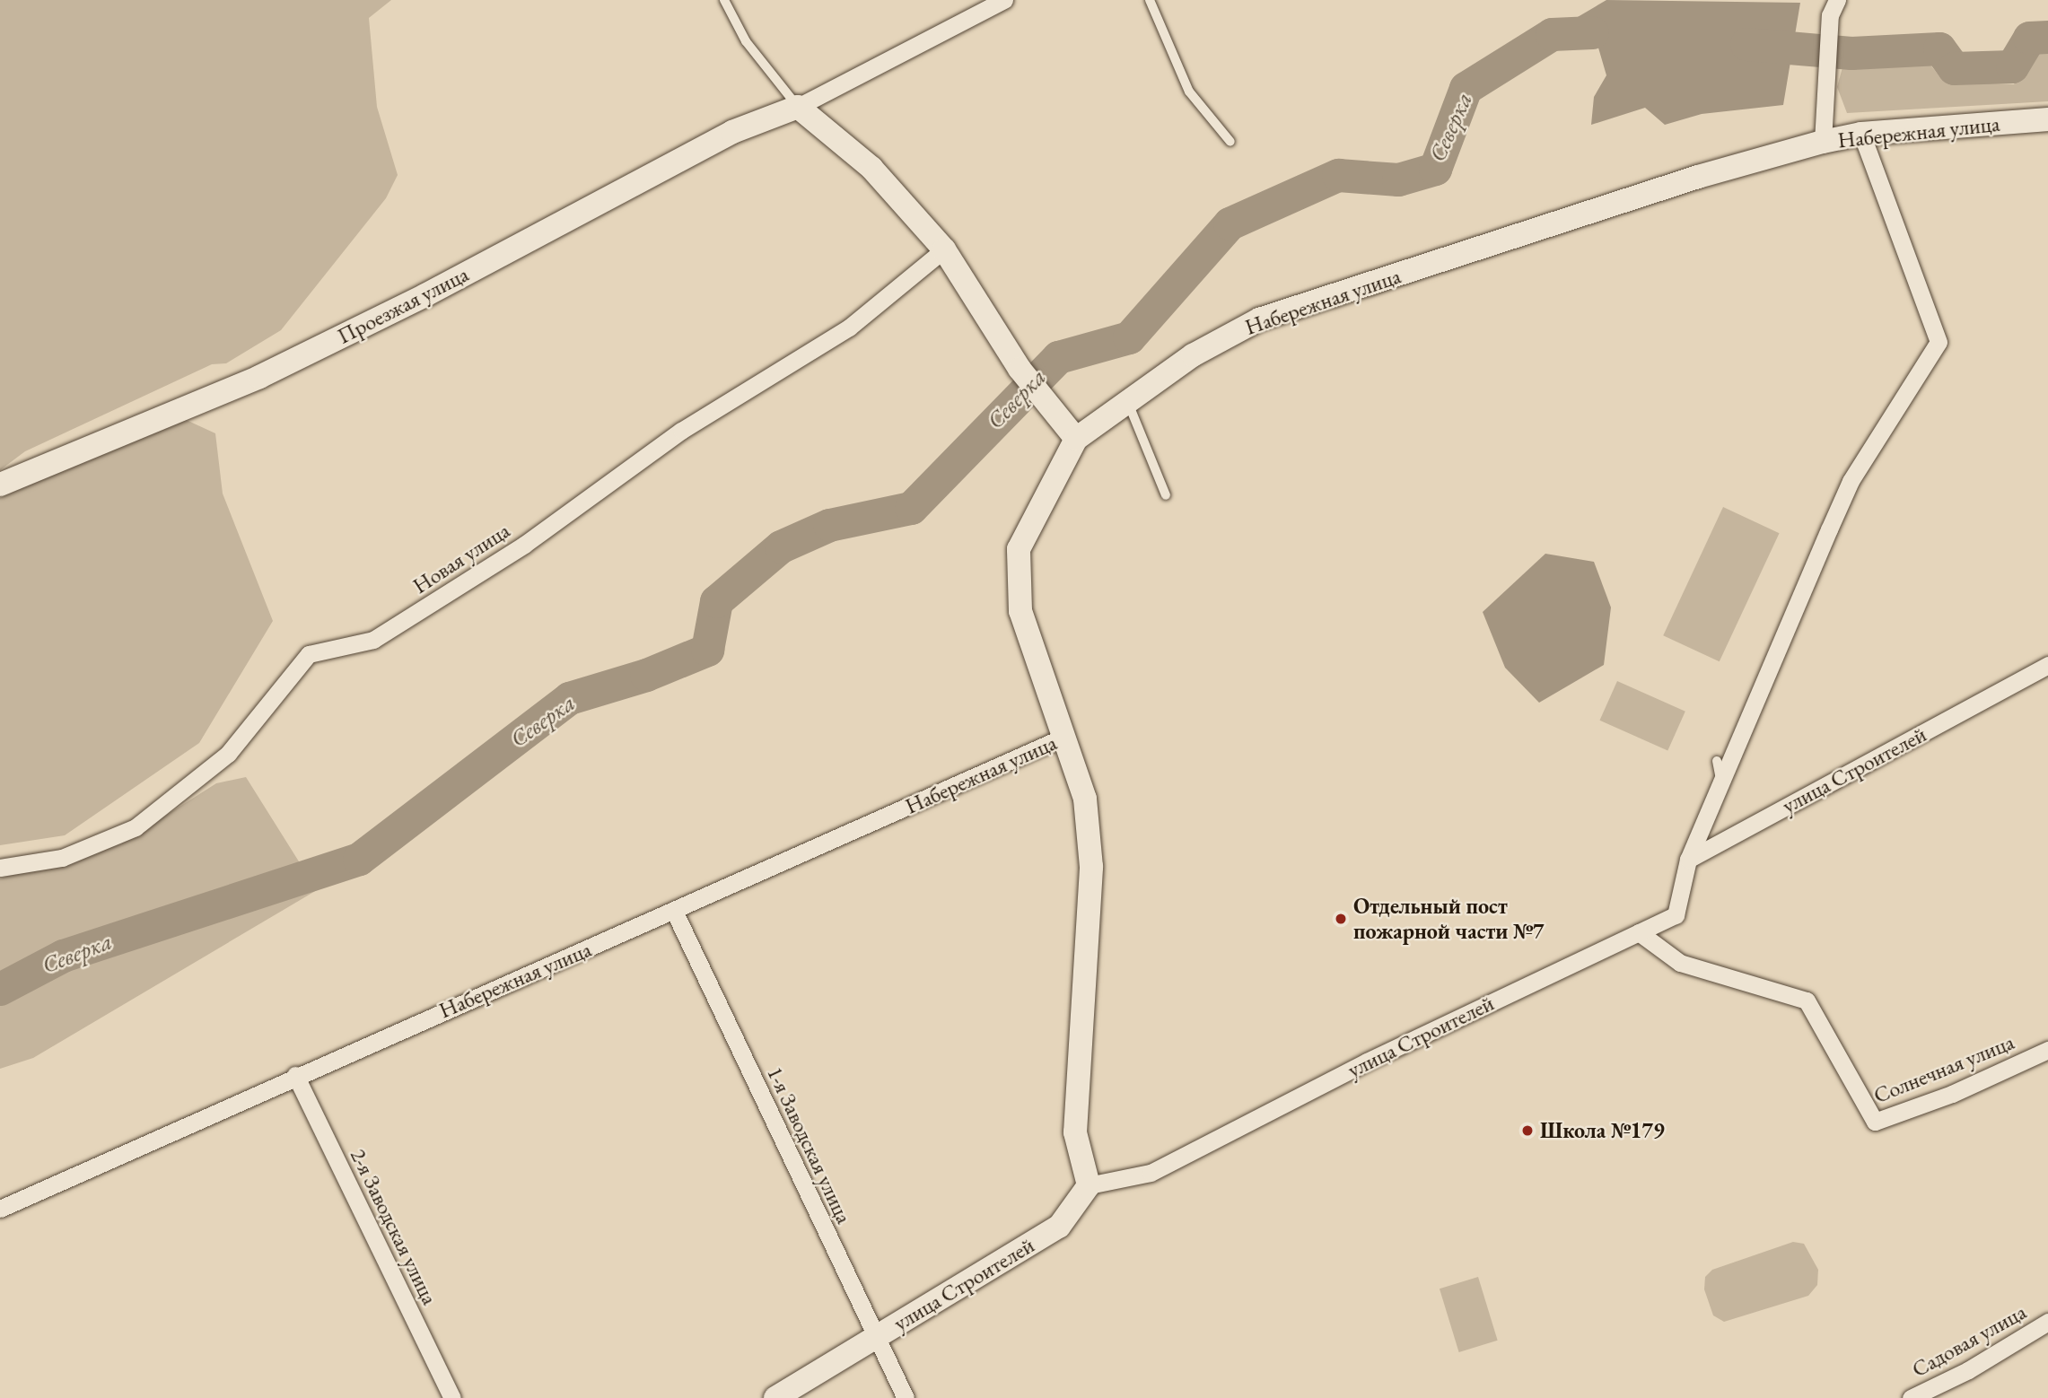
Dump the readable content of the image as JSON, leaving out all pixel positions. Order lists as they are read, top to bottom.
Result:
{
  "streets": {
    "street": [
      "Набережная улица",
      "Проезжая улица",
      "Новая улица",
      "улица Строителей",
      "Солнечная улица",
      "1-я Заводская улица",
      "2-я Заводская улица",
      "Садовая улица"
    ]
  },
  "crossings": [
    ["Набережная улица", "1-я Заводская улица"],
    ["Набережная улица", "2-я Заводская улица"],
    ["улица Строителей", "Солнечная улица"],
    ["улица Строителей", "1-я Заводская улица"]
  ],
  "water": ["Северка"],
  "places": ["Отдельный пост пожарной части №7", "Школа №179"]
}
